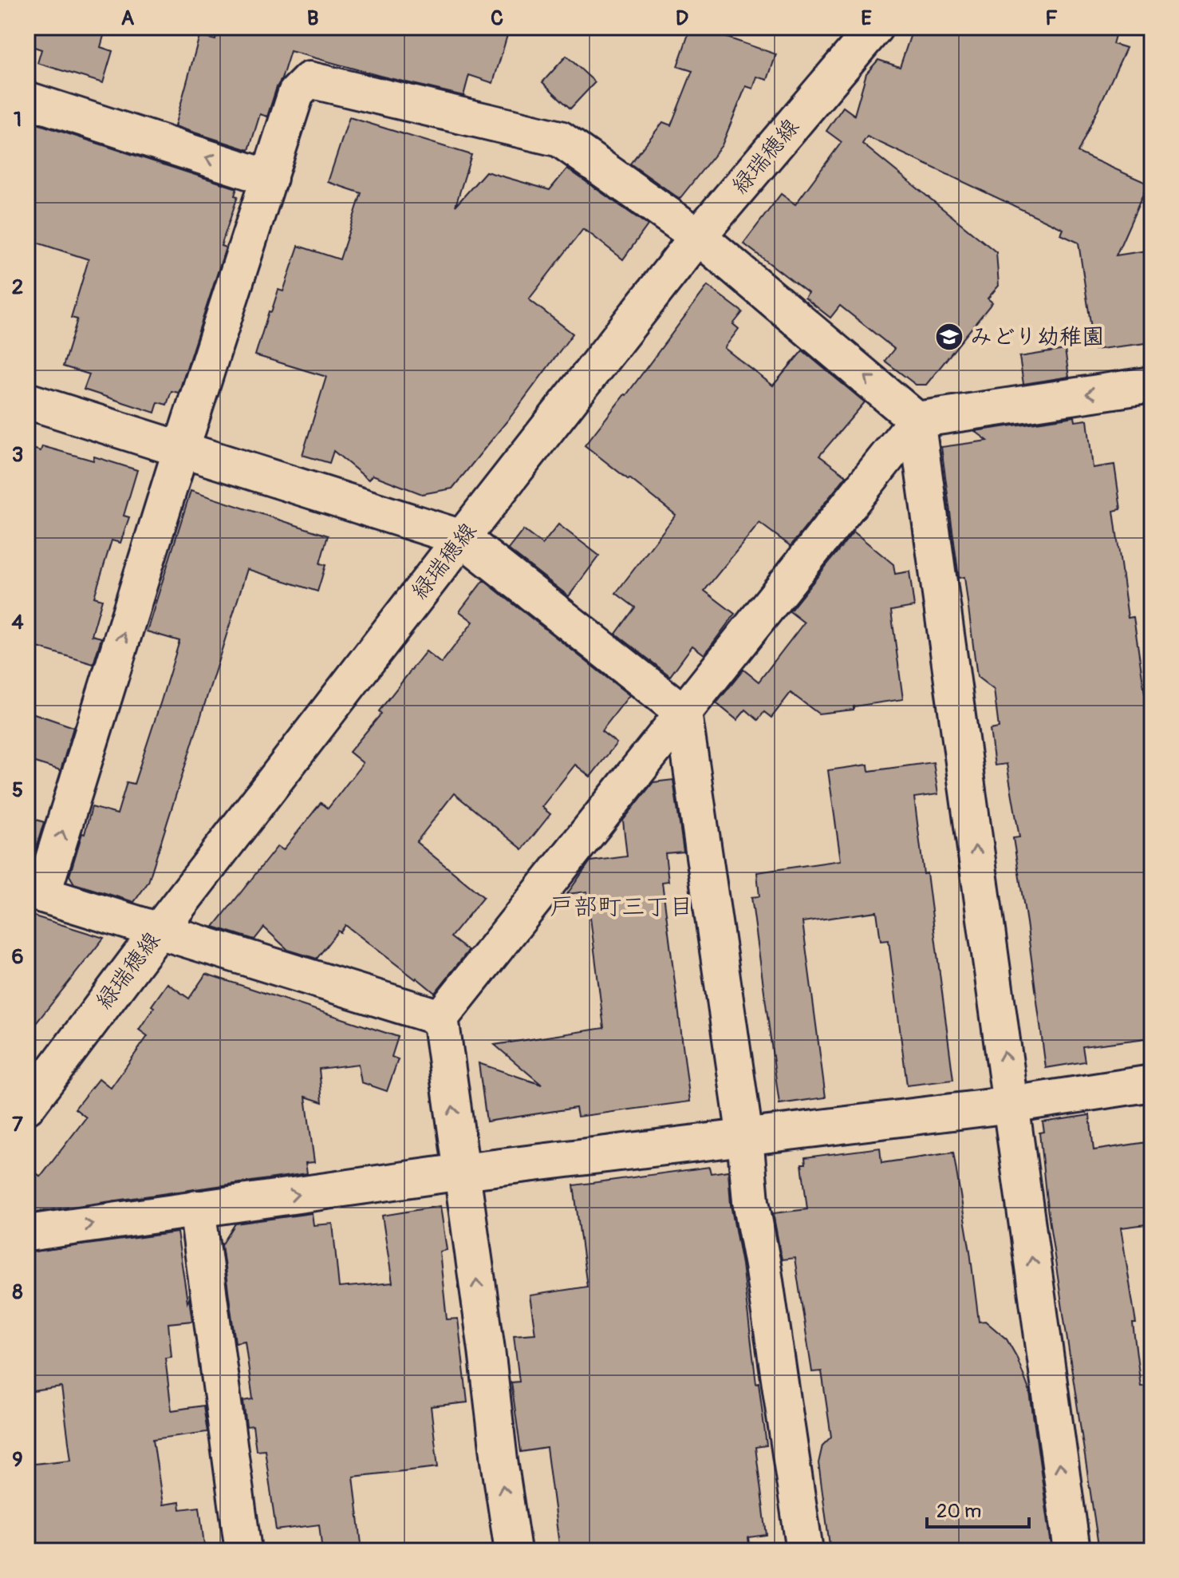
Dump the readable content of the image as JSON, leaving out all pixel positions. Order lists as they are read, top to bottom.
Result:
{
  "streets": {
    "street": ["緑瑞穂線"]
  },
  "districts": ["戸部町三丁目"],
  "places": {
    "school or university": ["みどり幼稚園"]
  },
  "scale_bar": "20 m",
  "grid": {
    "columns": [
      "A",
      "B",
      "C",
      "D",
      "E",
      "F"
    ],
    "rows": [
      "1",
      "2",
      "3",
      "4",
      "5",
      "6",
      "7",
      "8",
      "9"
    ]
  }
}
